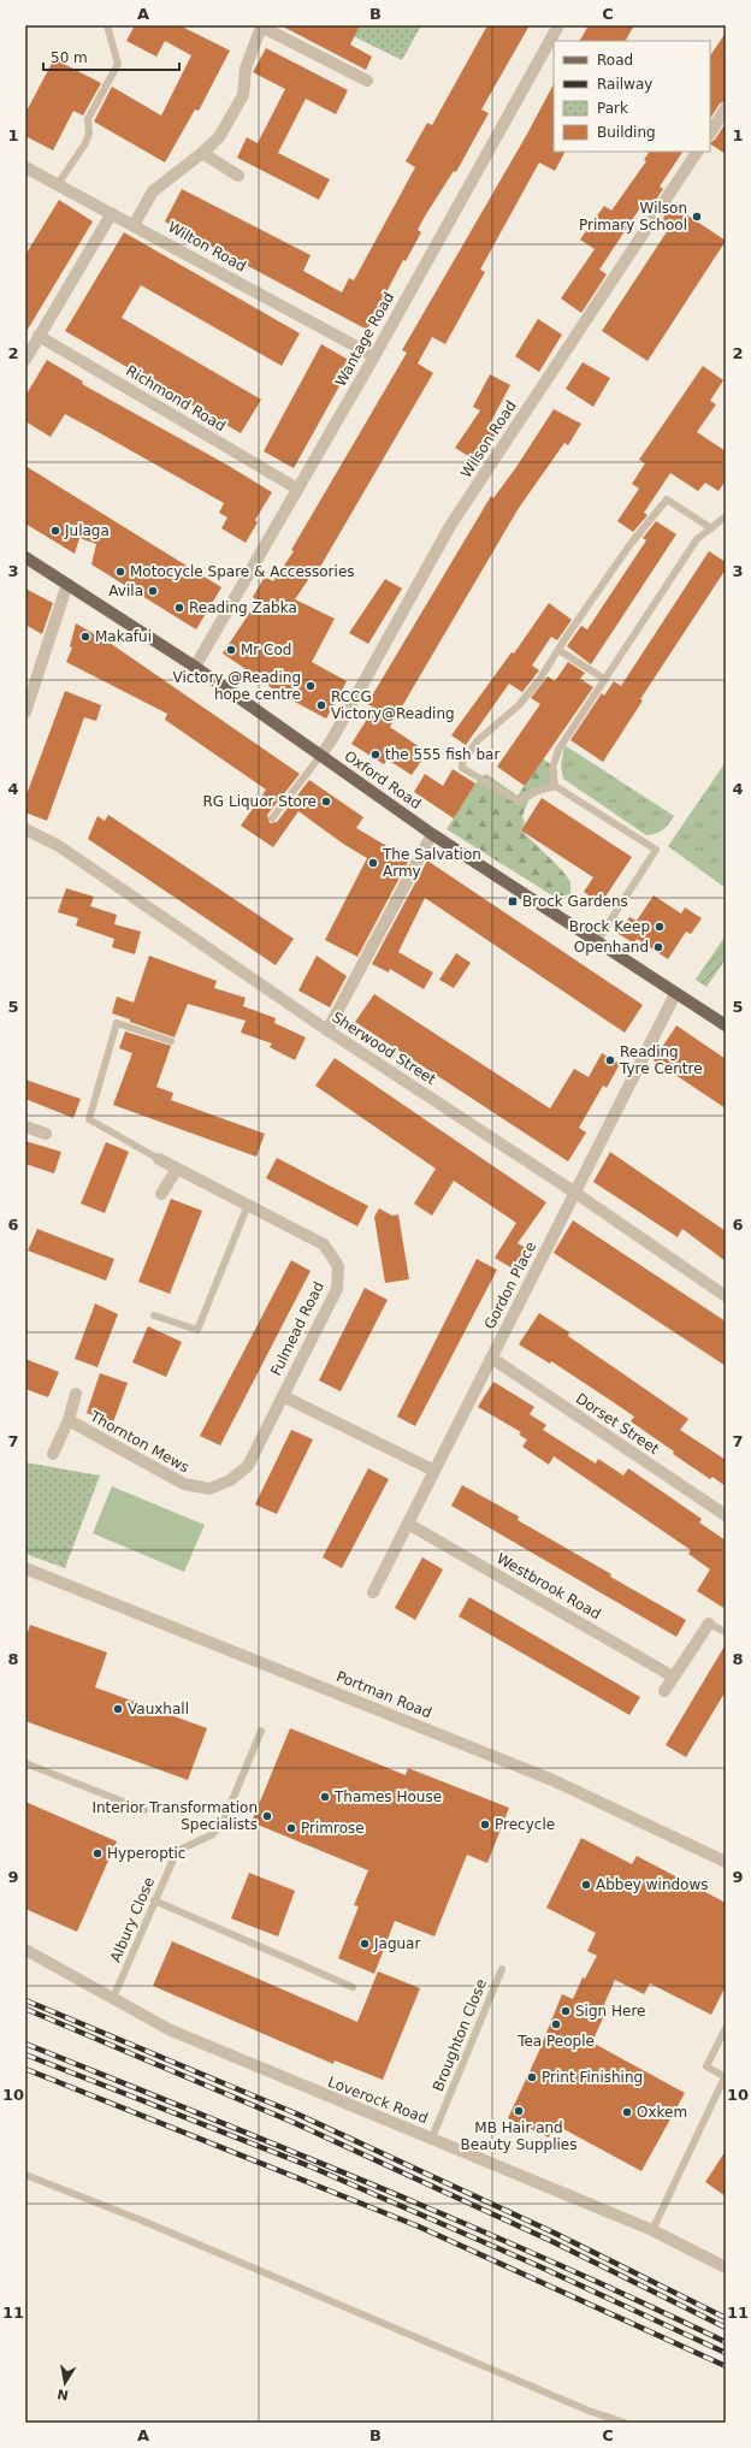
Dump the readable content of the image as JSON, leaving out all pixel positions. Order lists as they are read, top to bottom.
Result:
{
  "streets": {
    "main road": ["Oxford Road"],
    "street": [
      "Wilton Road",
      "Wantage Road",
      "Richmond Road",
      "Wilson Road",
      "Sherwood Street",
      "Gordon Place",
      "Fulmead Road",
      "Dorset Street",
      "Thornton Mews",
      "Westbrook Road",
      "Portman Road",
      "Loverock Road"
    ],
    "lane": ["Albury Close", "Broughton Close"]
  },
  "crossings": [
    ["Wilton Road", "Wantage Road"],
    ["Wantage Road", "Richmond Road"],
    ["Wantage Road", "Oxford Road"],
    ["Wilson Road", "Oxford Road"],
    ["Oxford Road", "Gordon Place"],
    ["Sherwood Street", "Gordon Place"],
    ["Gordon Place", "Fulmead Road"],
    ["Gordon Place", "Dorset Street"],
    ["Gordon Place", "Westbrook Road"],
    ["Fulmead Road", "Thornton Mews"],
    ["Albury Close", "Loverock Road"],
    ["Broughton Close", "Loverock Road"]
  ],
  "places": {
    "other": [
      "Wilson Primary School",
      "Julaga",
      "Motocycle Spare & Accessories",
      "Avila",
      "Reading Zabka",
      "Makafui",
      "Mr Cod",
      "Victory @Reading hope centre",
      "RCCG Victory@Reading",
      "the 555 fish bar",
      "RG Liquor Store",
      "The Salvation Army",
      "Brock Keep",
      "Openhand",
      "Reading Tyre Centre",
      "Vauxhall",
      "Thames House",
      "Interior Transformation Specialists",
      "Precycle",
      "Primrose",
      "Hyperoptic",
      "Abbey windows",
      "Jaguar",
      "Sign Here",
      "Tea People",
      "Print Finishing",
      "MB Hair and Beauty Supplies",
      "Oxkem"
    ],
    "transit": ["Brock Gardens"]
  },
  "legend": [
    "Road",
    "Railway",
    "Park",
    "Building"
  ],
  "scale_bar": "50 m",
  "north": "bottom",
  "grid": {
    "columns": ["A", "B", "C"],
    "rows": [
      "1",
      "2",
      "3",
      "4",
      "5",
      "6",
      "7",
      "8",
      "9",
      "10",
      "11"
    ]
  }
}
